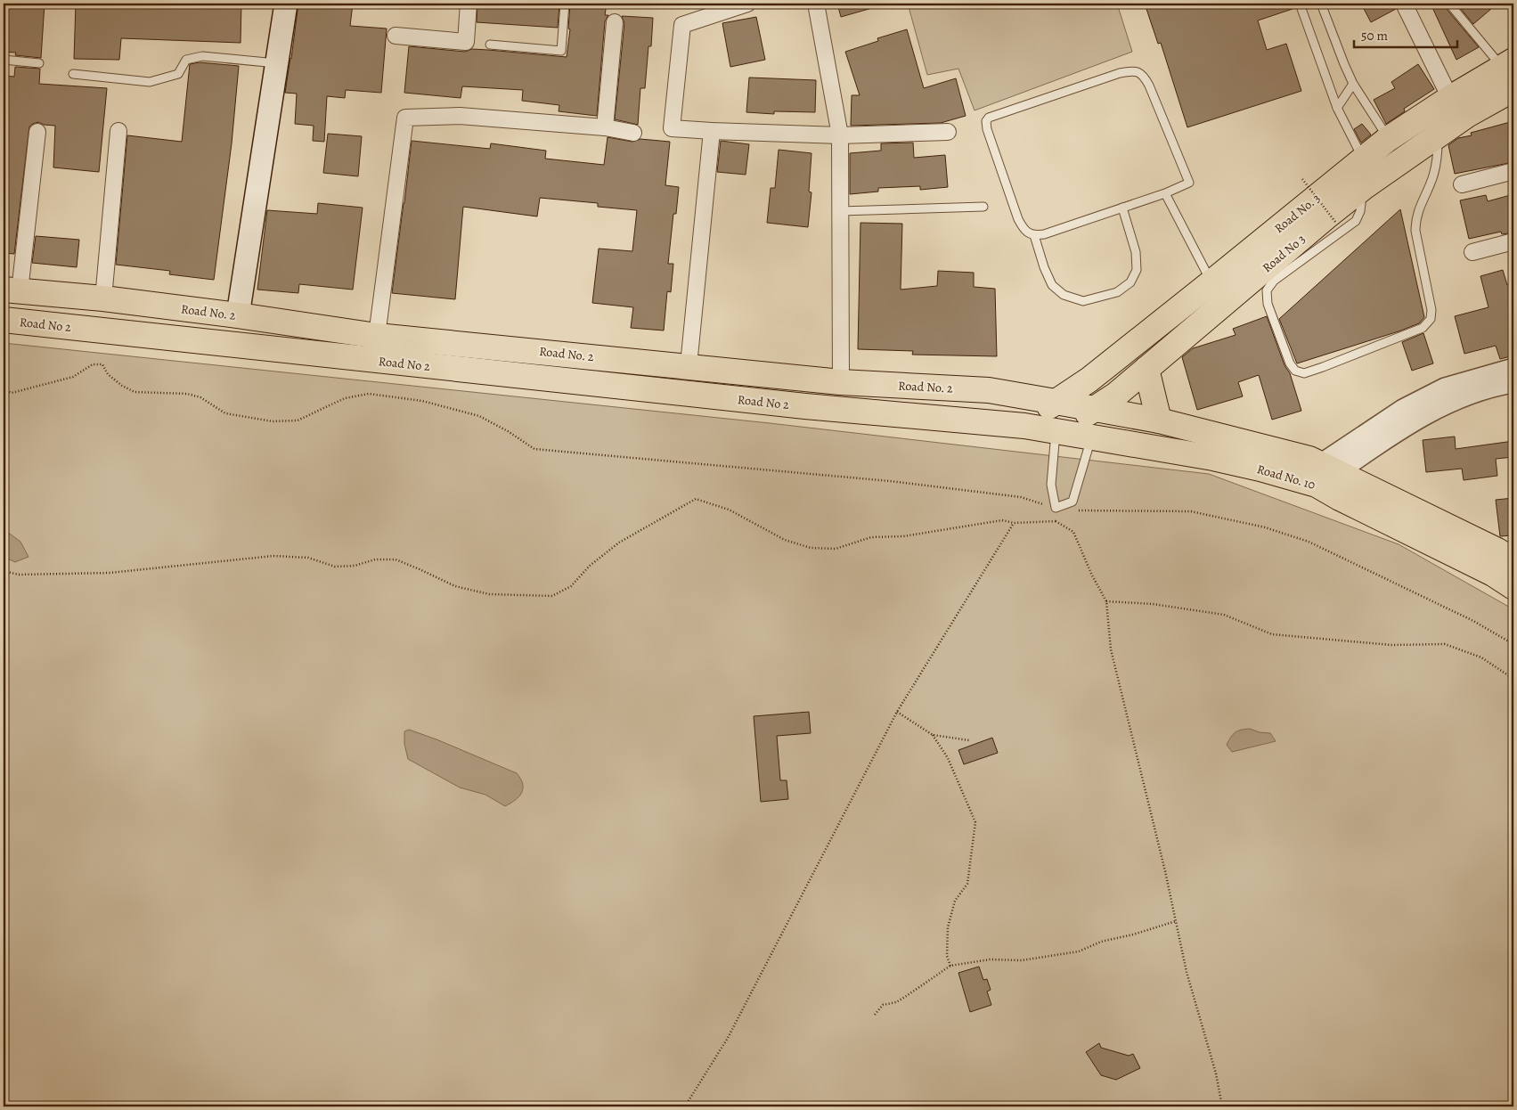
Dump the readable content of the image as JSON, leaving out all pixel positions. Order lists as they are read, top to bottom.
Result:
{
  "streets": {
    "main road": [
      "Road No. 3",
      "Road No 3",
      "Road No. 2",
      "Road No 2",
      "Road No. 10"
    ]
  },
  "crossings": [
    ["Road No. 3", "Road No. 2"],
    ["Road No. 3", "Road No 2"],
    ["Road No 3", "Road No. 2"],
    ["Road No 3", "Road No. 10"],
    ["Road No. 2", "Road No. 10"]
  ],
  "scale_bar": "50 m"
}
